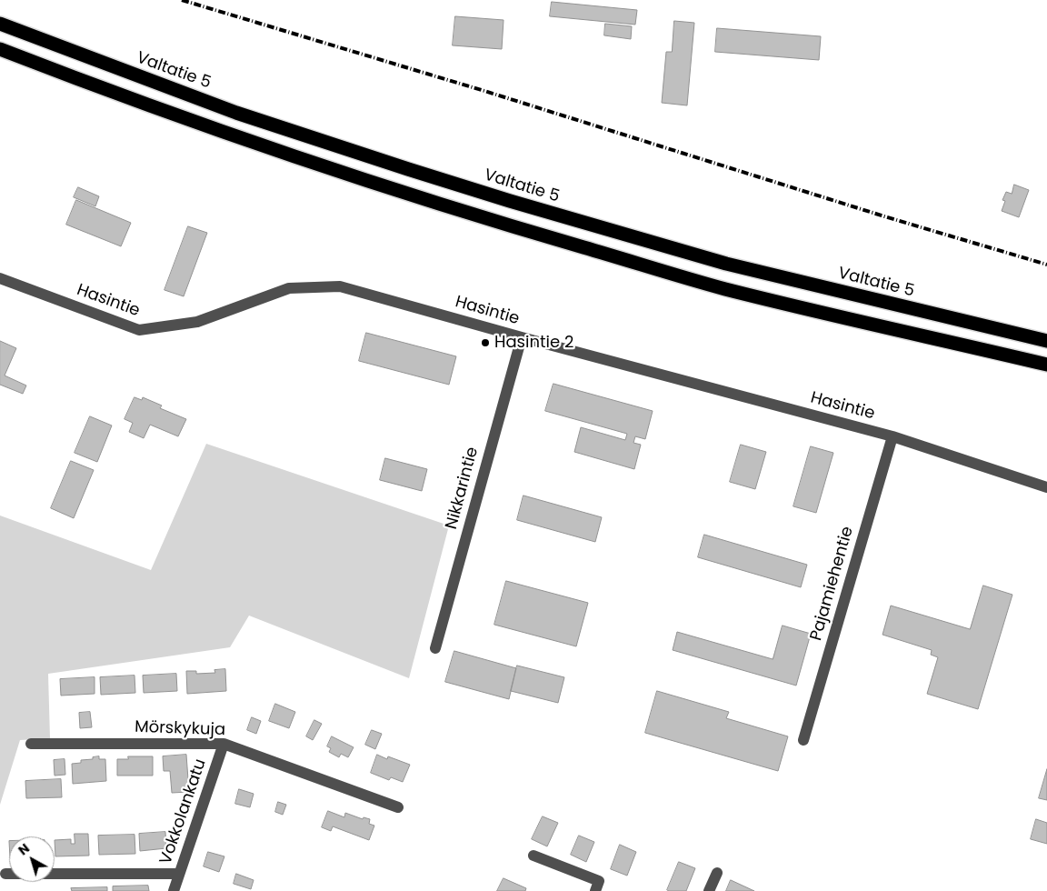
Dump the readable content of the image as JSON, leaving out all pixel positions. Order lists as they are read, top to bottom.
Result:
{
  "streets": {
    "highway": ["Valtatie 5"],
    "street": [
      "Hasintie",
      "Nikkarintie",
      "Pajamiehentie",
      "Mörskykuja",
      "Vokkolankatu"
    ]
  },
  "crossings": [
    ["Hasintie", "Nikkarintie"],
    ["Hasintie", "Pajamiehentie"],
    ["Mörskykuja", "Vokkolankatu"]
  ],
  "places": ["Hasintie 2"],
  "north": "top left"
}
